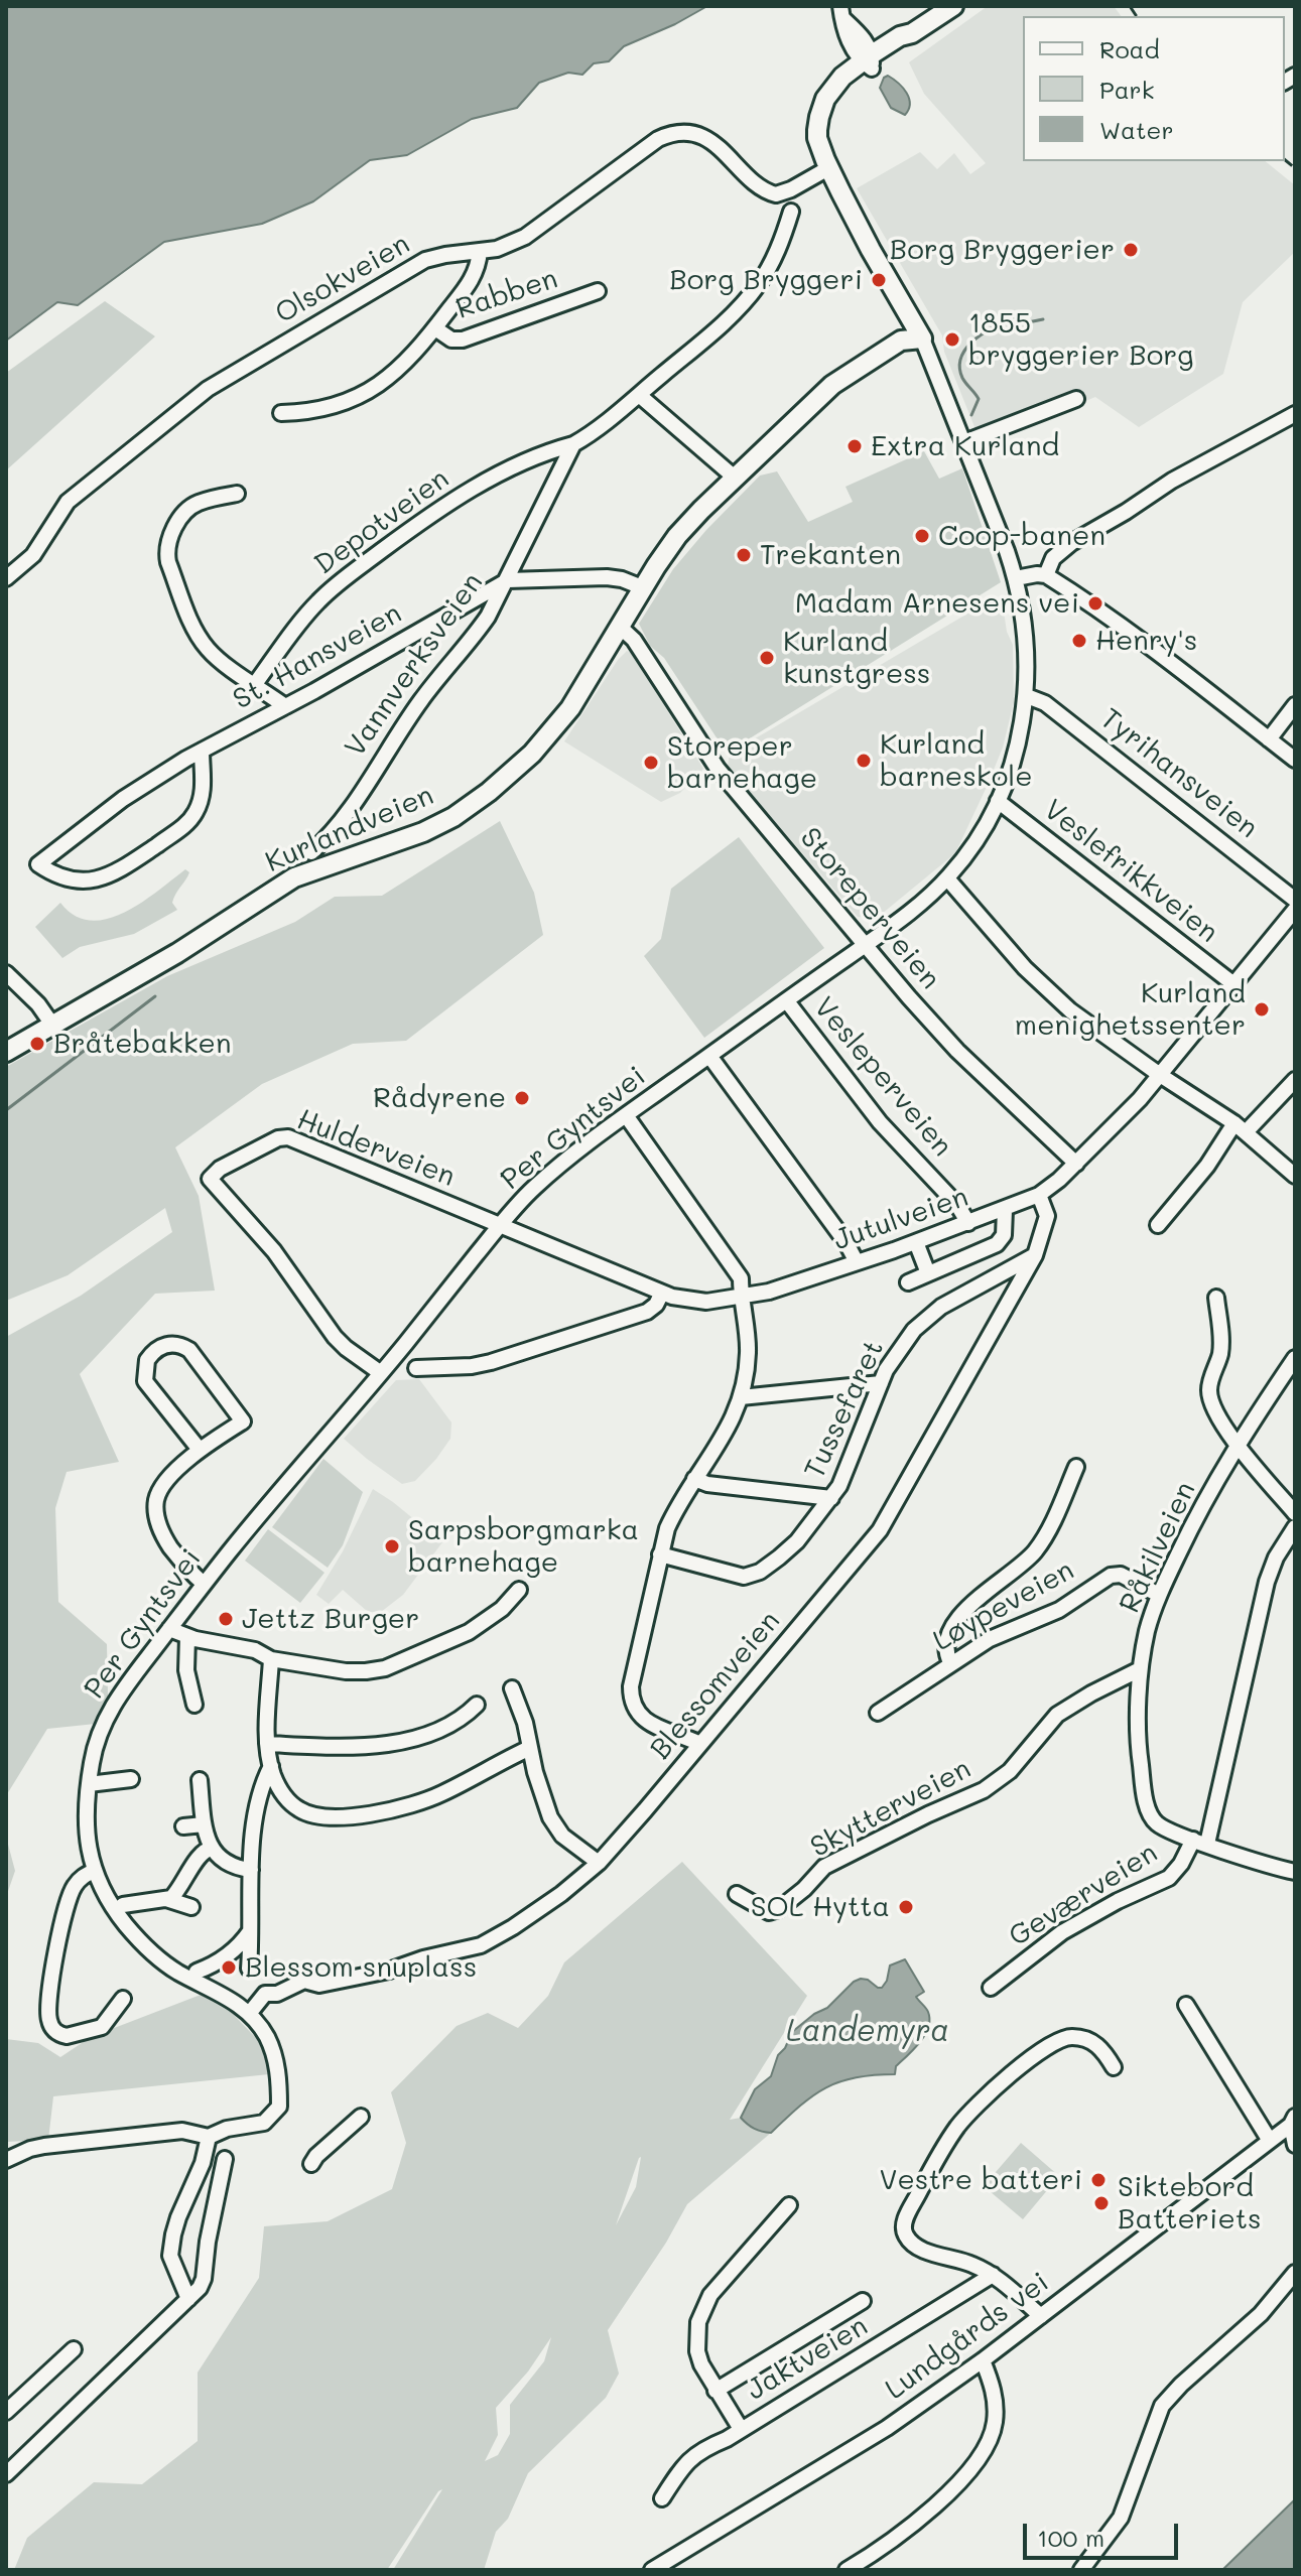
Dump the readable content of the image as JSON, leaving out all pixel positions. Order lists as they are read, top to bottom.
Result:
{
  "streets": {
    "main road": ["Kurlandveien"],
    "street": [
      "Olsokveien",
      "Rabben",
      "Depotveien",
      "St. Hansveien",
      "Vannverksveien",
      "Tyrihansveien",
      "Veslefrikkveien",
      "Storeperveien",
      "Vesleperveien",
      "Per Gyntsvei",
      "Hulderveien",
      "Jutulveien",
      "Tussefaret",
      "Råkilveien",
      "Løypeveien",
      "Blessomveien",
      "Skytterveien",
      "Geværveien",
      "Lundgårds vei",
      "Jaktveien"
    ]
  },
  "crossings": [
    ["Depotveien", "Vannverksveien"],
    ["St. Hansveien", "Vannverksveien"],
    ["St. Hansveien", "Kurlandveien"],
    ["Tyrihansveien", "Per Gyntsvei"],
    ["Kurlandveien", "Storeperveien"],
    ["Kurlandveien", "Per Gyntsvei"],
    ["Veslefrikkveien", "Per Gyntsvei"],
    ["Veslefrikkveien", "Jutulveien"],
    ["Storeperveien", "Per Gyntsvei"],
    ["Storeperveien", "Jutulveien"],
    ["Vesleperveien", "Per Gyntsvei"],
    ["Vesleperveien", "Jutulveien"],
    ["Per Gyntsvei", "Hulderveien"],
    ["Per Gyntsvei", "Blessomveien"],
    ["Hulderveien", "Jutulveien"],
    ["Jutulveien", "Blessomveien"],
    ["Tussefaret", "Blessomveien"],
    ["Råkilveien", "Løypeveien"],
    ["Råkilveien", "Skytterveien"],
    ["Råkilveien", "Geværveien"]
  ],
  "water": ["Landemyra"],
  "places": [
    "Borg Bryggerier",
    "Borg Bryggeri",
    "1855 bryggerier Borg",
    "Extra Kurland",
    "Coop-banen",
    "Trekanten",
    "Madam Arnesens vei",
    "Henry's",
    "Kurland kunstgress",
    "Kurland barneskole",
    "Storeper barnehage",
    "Kurland menighetssenter",
    "Bråtebakken",
    "Rådyrene",
    "Sarpsborgmarka barnehage",
    "Jettz Burger",
    "SOL Hytta",
    "Blessom snuplass",
    "Vestre batteri",
    "Siktebord Batteriets"
  ],
  "legend": ["Road", "Park", "Water"],
  "scale_bar": "100 m"
}
